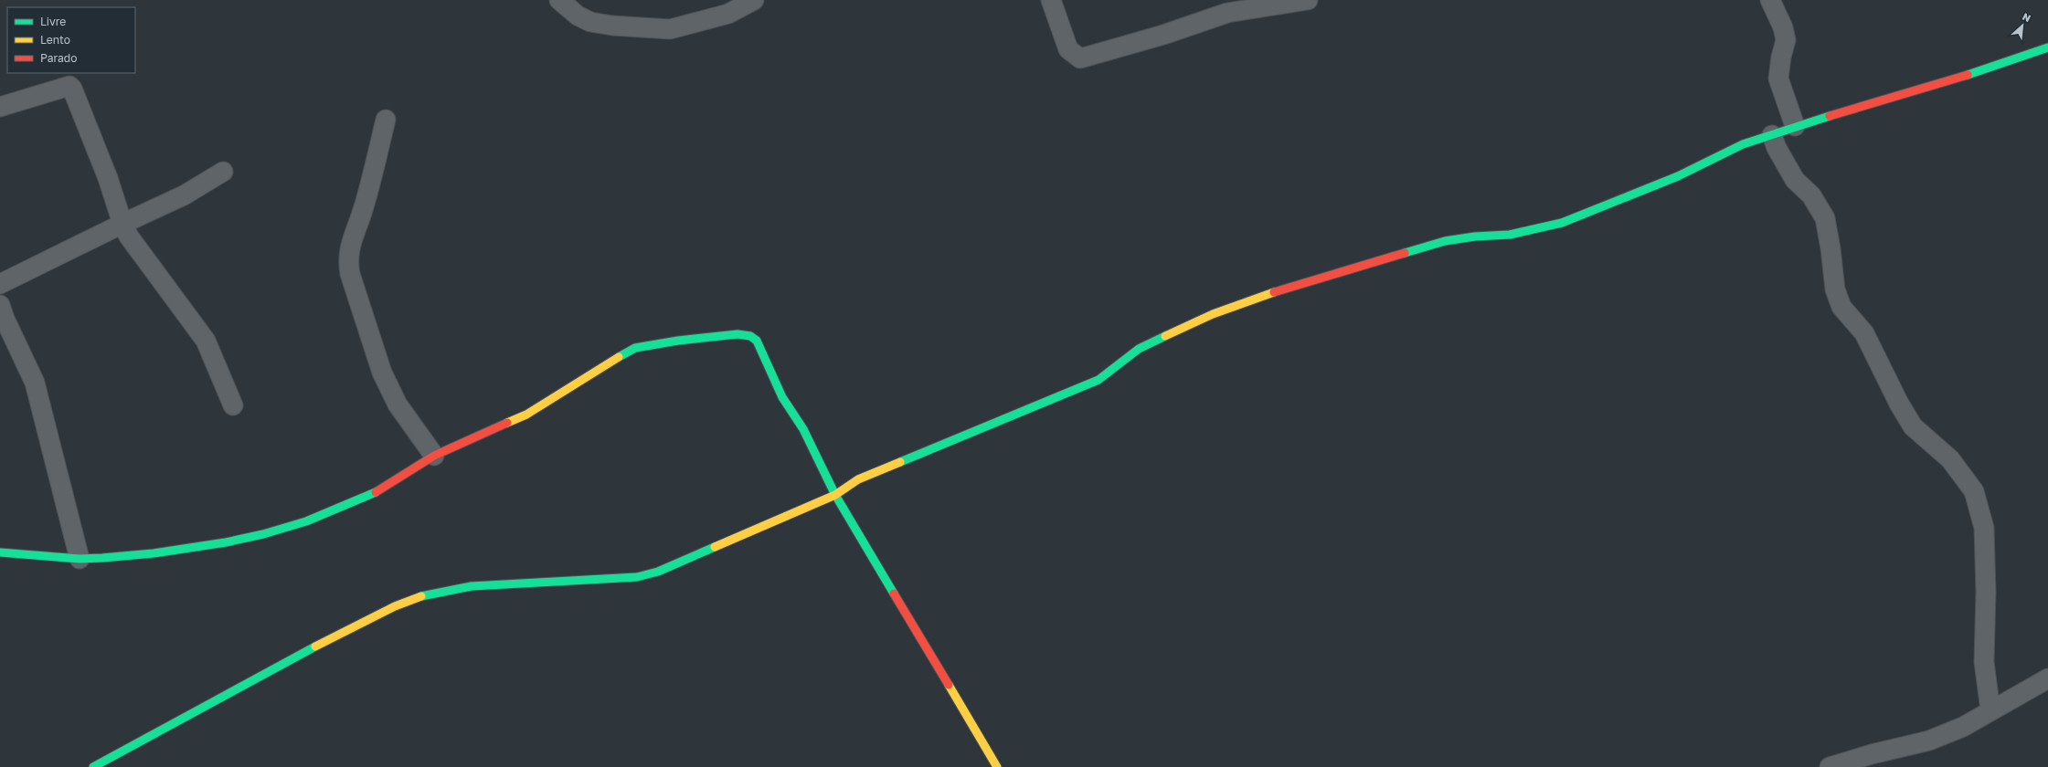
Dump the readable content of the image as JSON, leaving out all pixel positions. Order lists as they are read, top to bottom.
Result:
{
  "legend": ["Livre", "Lento", "Parado"],
  "north": "top right"
}
